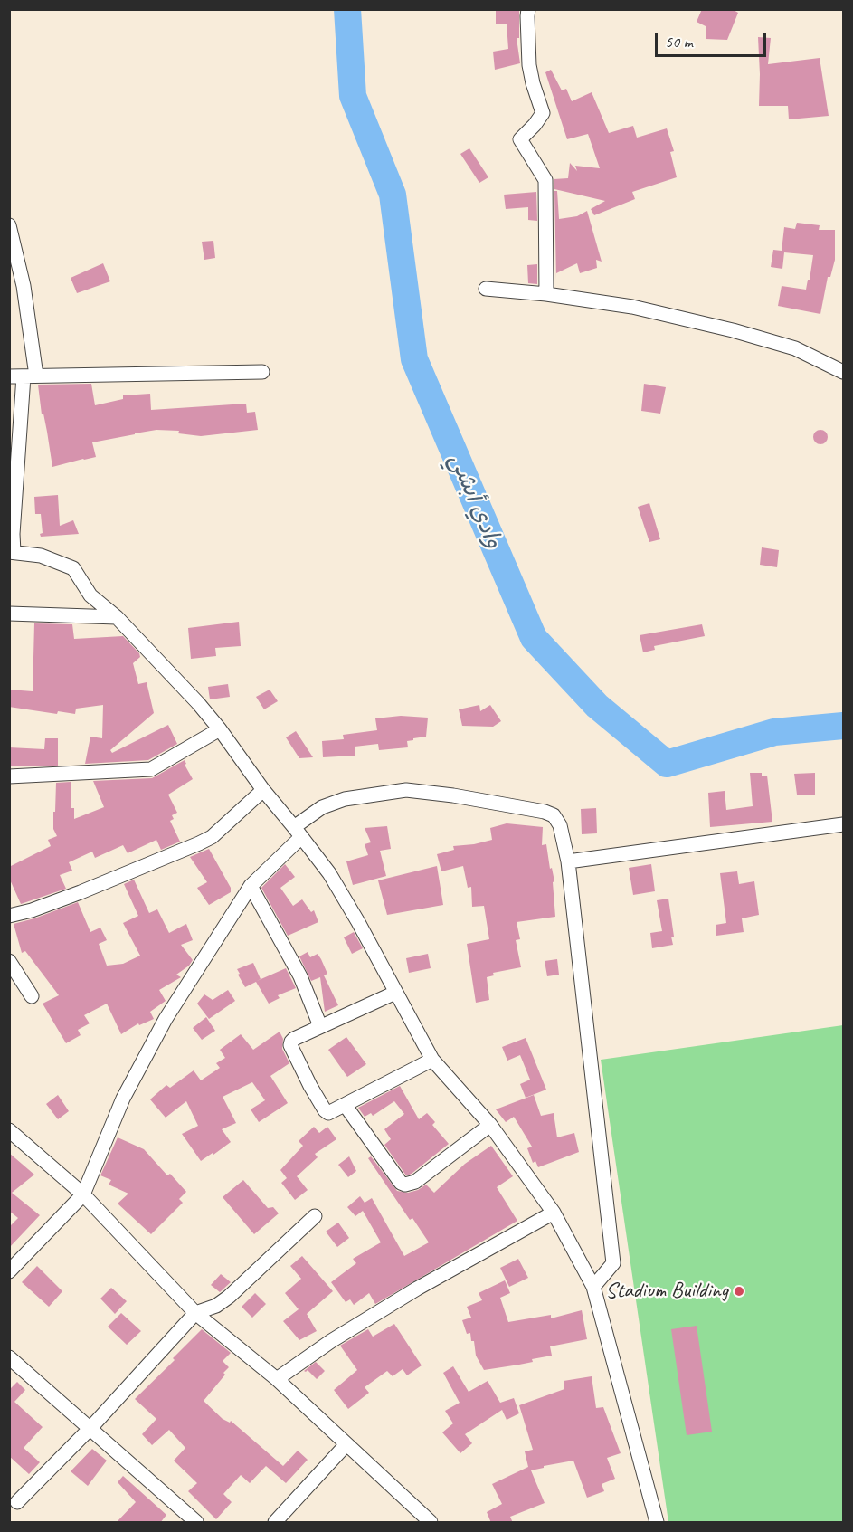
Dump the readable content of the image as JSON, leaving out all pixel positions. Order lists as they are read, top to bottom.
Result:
{
  "water": ["وادي أبشي"],
  "places": ["Stadium Building"],
  "scale_bar": "50 m"
}
